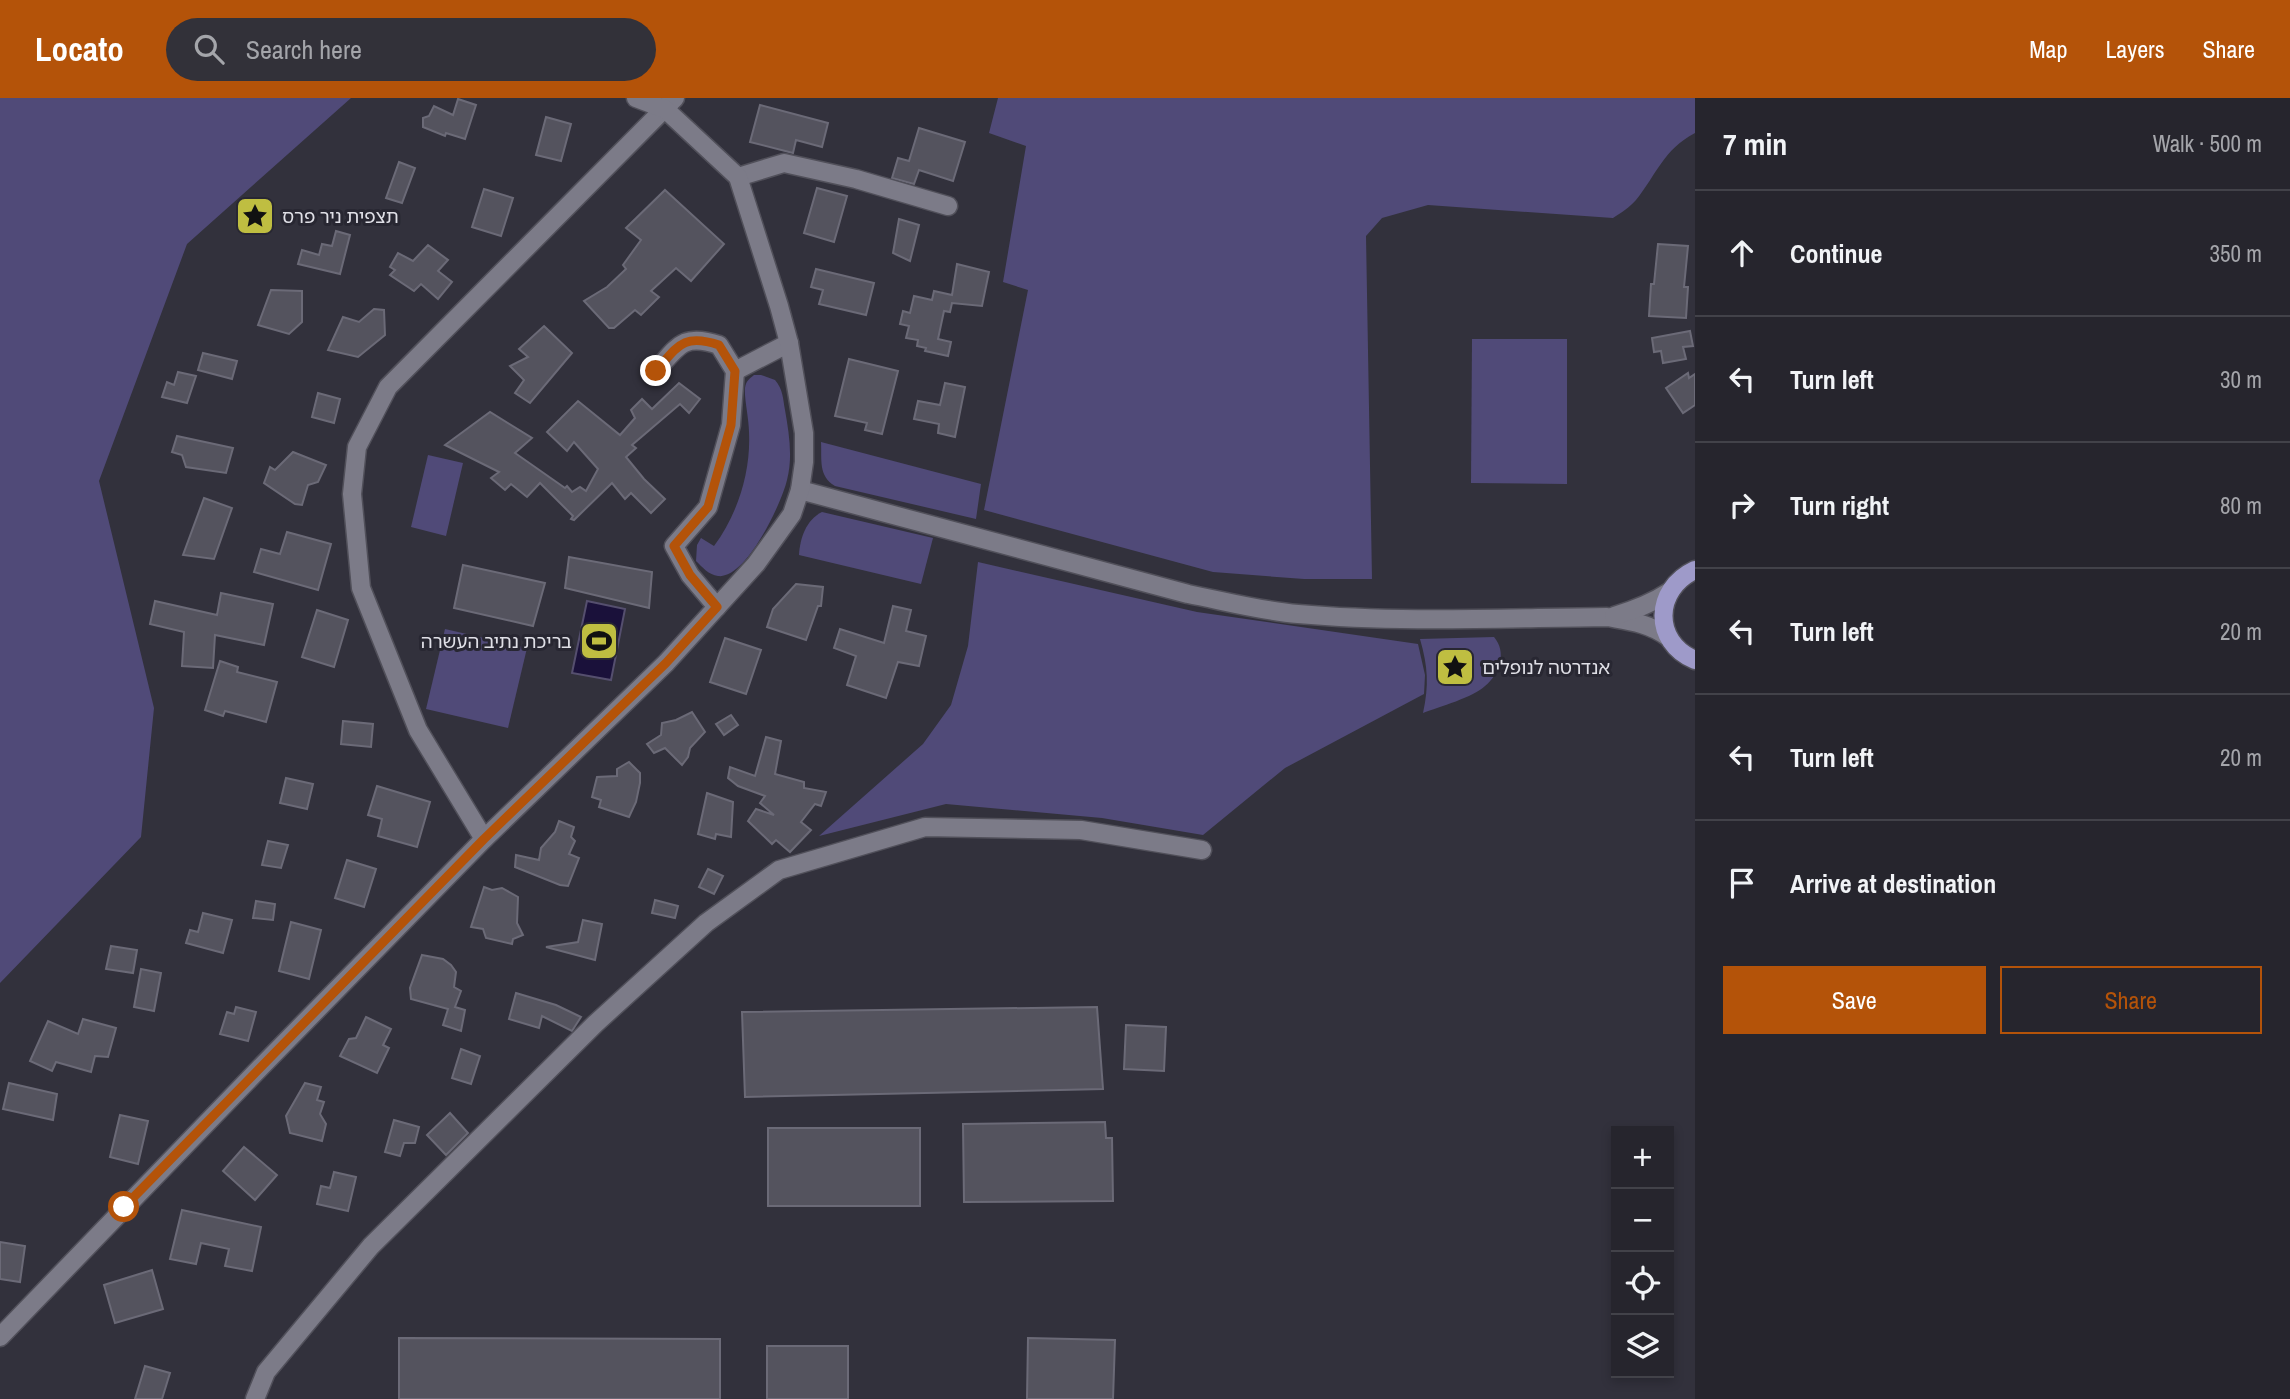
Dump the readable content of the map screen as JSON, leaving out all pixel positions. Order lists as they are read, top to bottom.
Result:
{
  "places": {
    "place": ["תצפית ניר פרס", "אנדרטה לנופלים"],
    "sports": ["בריכת נתיב העשרה"]
  },
  "page": {
    "header": "Locato",
    "search": "Search here",
    "nav": ["Map", "Layers", "Share"],
    "heading": ["7 min", "Walk · 500 m"],
    "list": [
      ["Continue", "350 m"],
      ["Turn left", "30 m"],
      ["Turn right", "80 m"],
      ["Turn left", "20 m"],
      ["Turn left", "20 m"],
      "Arrive at destination"
    ],
    "buttons": ["Save", "Share"],
    "map_buttons": ["+", "−"]
  }
}
